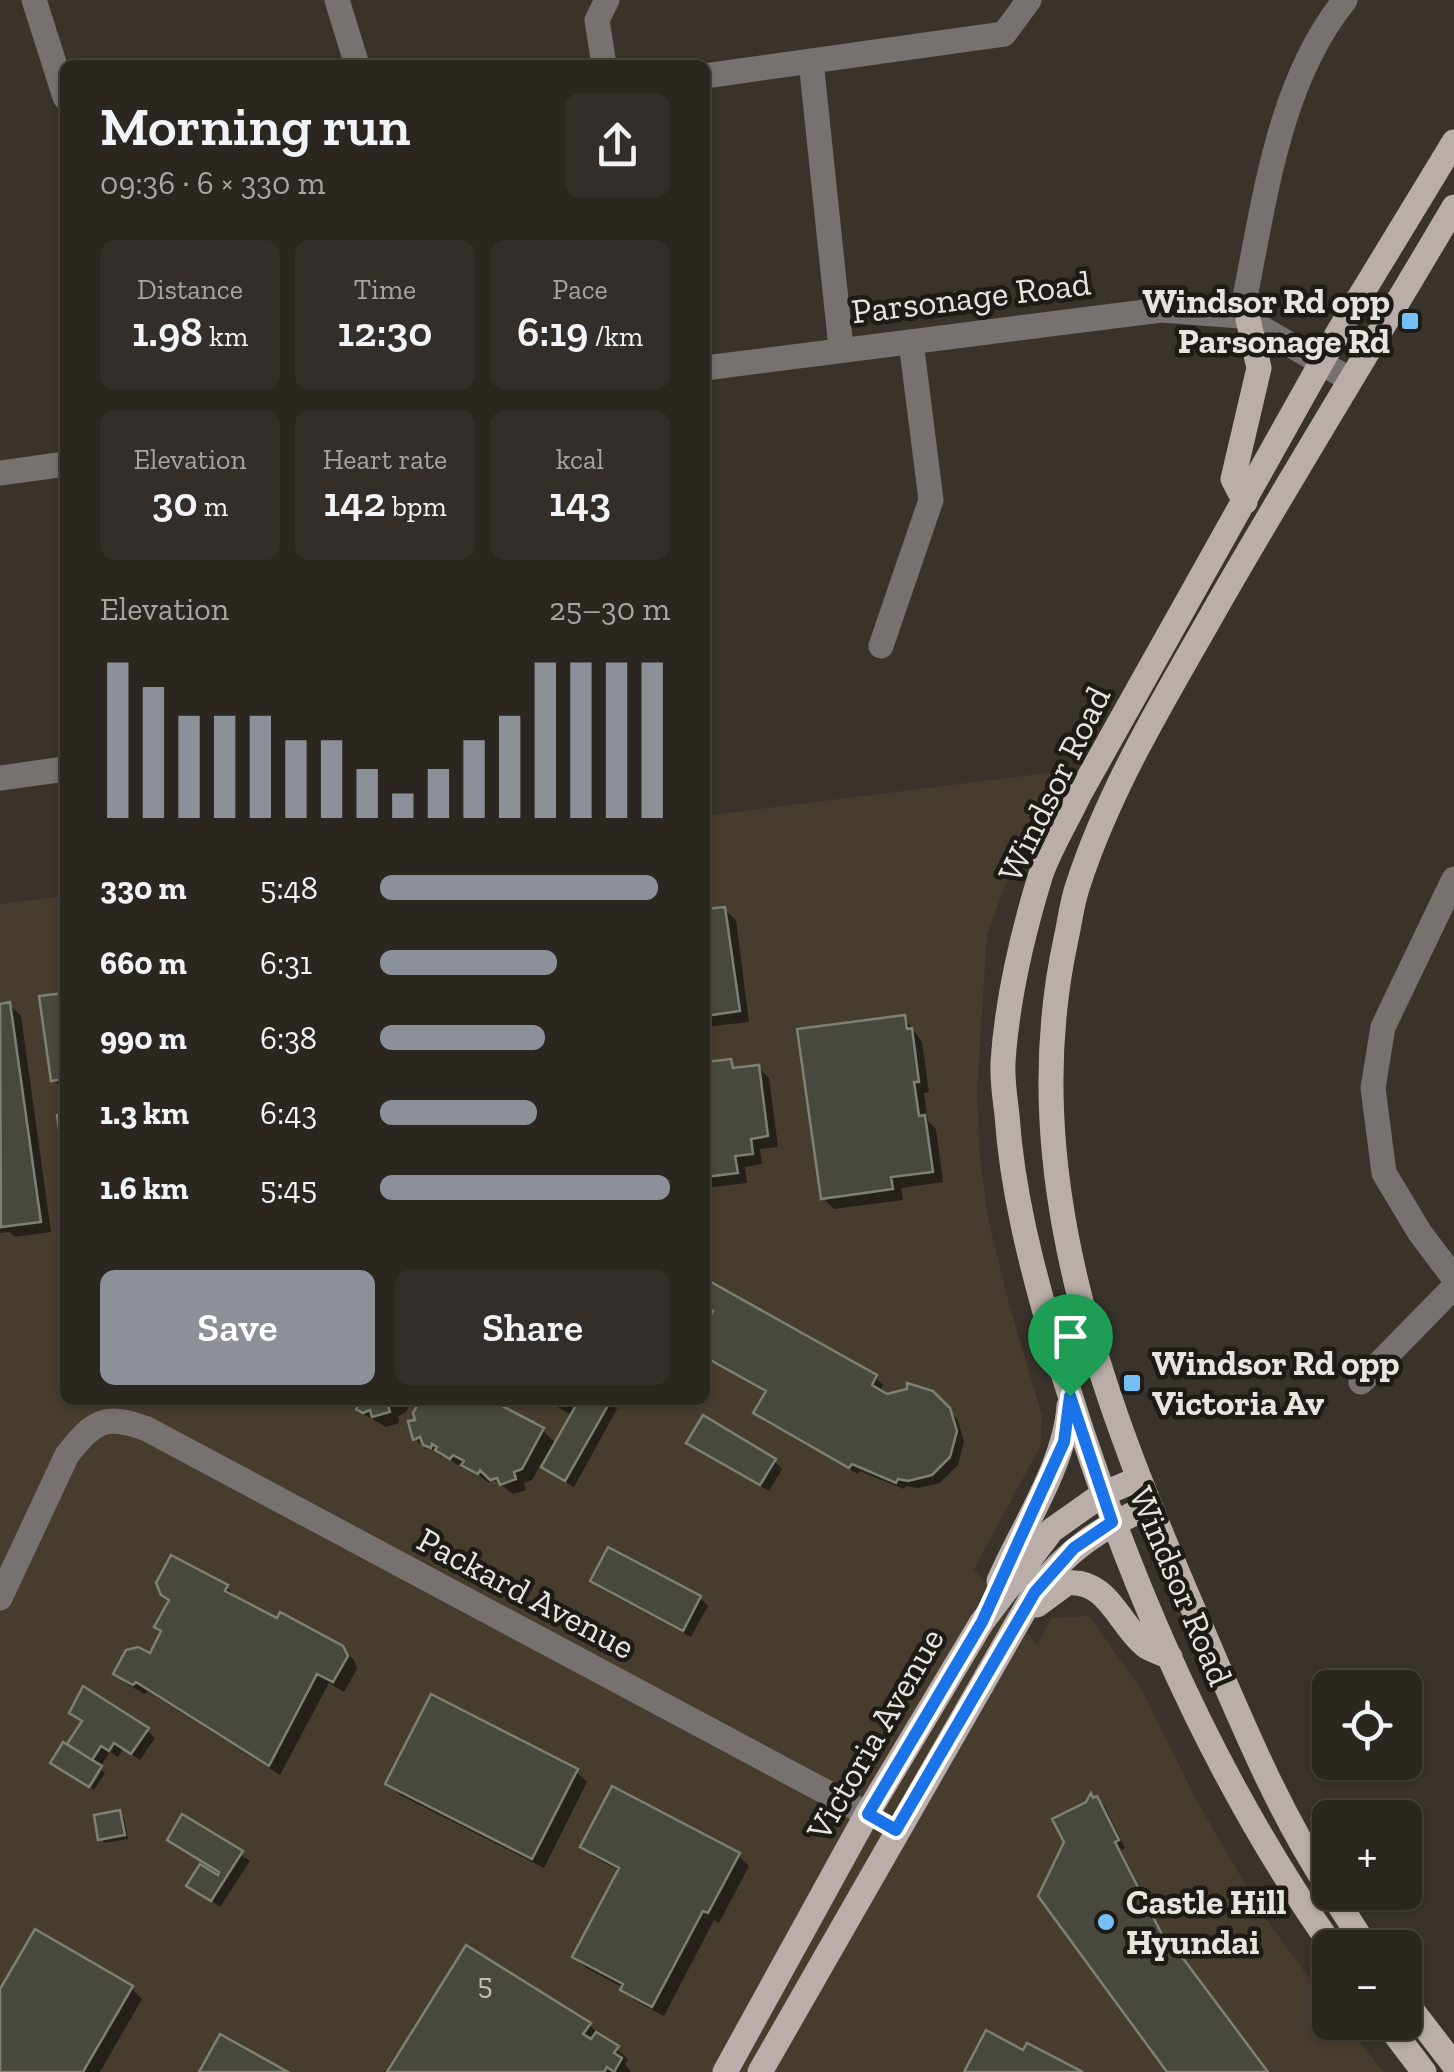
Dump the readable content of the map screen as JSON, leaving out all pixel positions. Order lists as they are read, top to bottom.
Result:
{
  "streets": {
    "main road": ["Windsor Road", "Packard Avenue", "Victoria Avenue"],
    "street": ["Parsonage Road"]
  },
  "crossings": [
    ["Parsonage Road", "Windsor Road"],
    ["Windsor Road", "Victoria Avenue"],
    ["Packard Avenue", "Victoria Avenue"]
  ],
  "places": {
    "transit": ["Windsor Rd opp Parsonage Rd", "Windsor Rd opp Victoria Av"],
    "other": ["Castle Hill Hyundai"]
  },
  "house_numbers": ["5"],
  "page": {
    "heading": ["Morning run", "09:36 · 6 × 330 m"],
    "stats": [
      ["Distance", "1.98 km"],
      ["Time", "12:30"],
      ["Pace", "6:19 /km"],
      ["Elevation", "30 m"],
      ["Heart rate", "142 bpm"],
      ["kcal", "143"]
    ],
    "chart": ["Elevation", "25–30 m"],
    "list": [
      {
        "name": "330 m",
        "note": "5:48"
      },
      {
        "name": "660 m",
        "note": "6:31"
      },
      {
        "name": "990 m",
        "note": "6:38"
      },
      {
        "name": "1.3 km",
        "note": "6:43"
      },
      {
        "name": "1.6 km",
        "note": "5:45"
      }
    ],
    "buttons": ["Save", "Share"],
    "map_buttons": ["+", "−"]
  }
}
